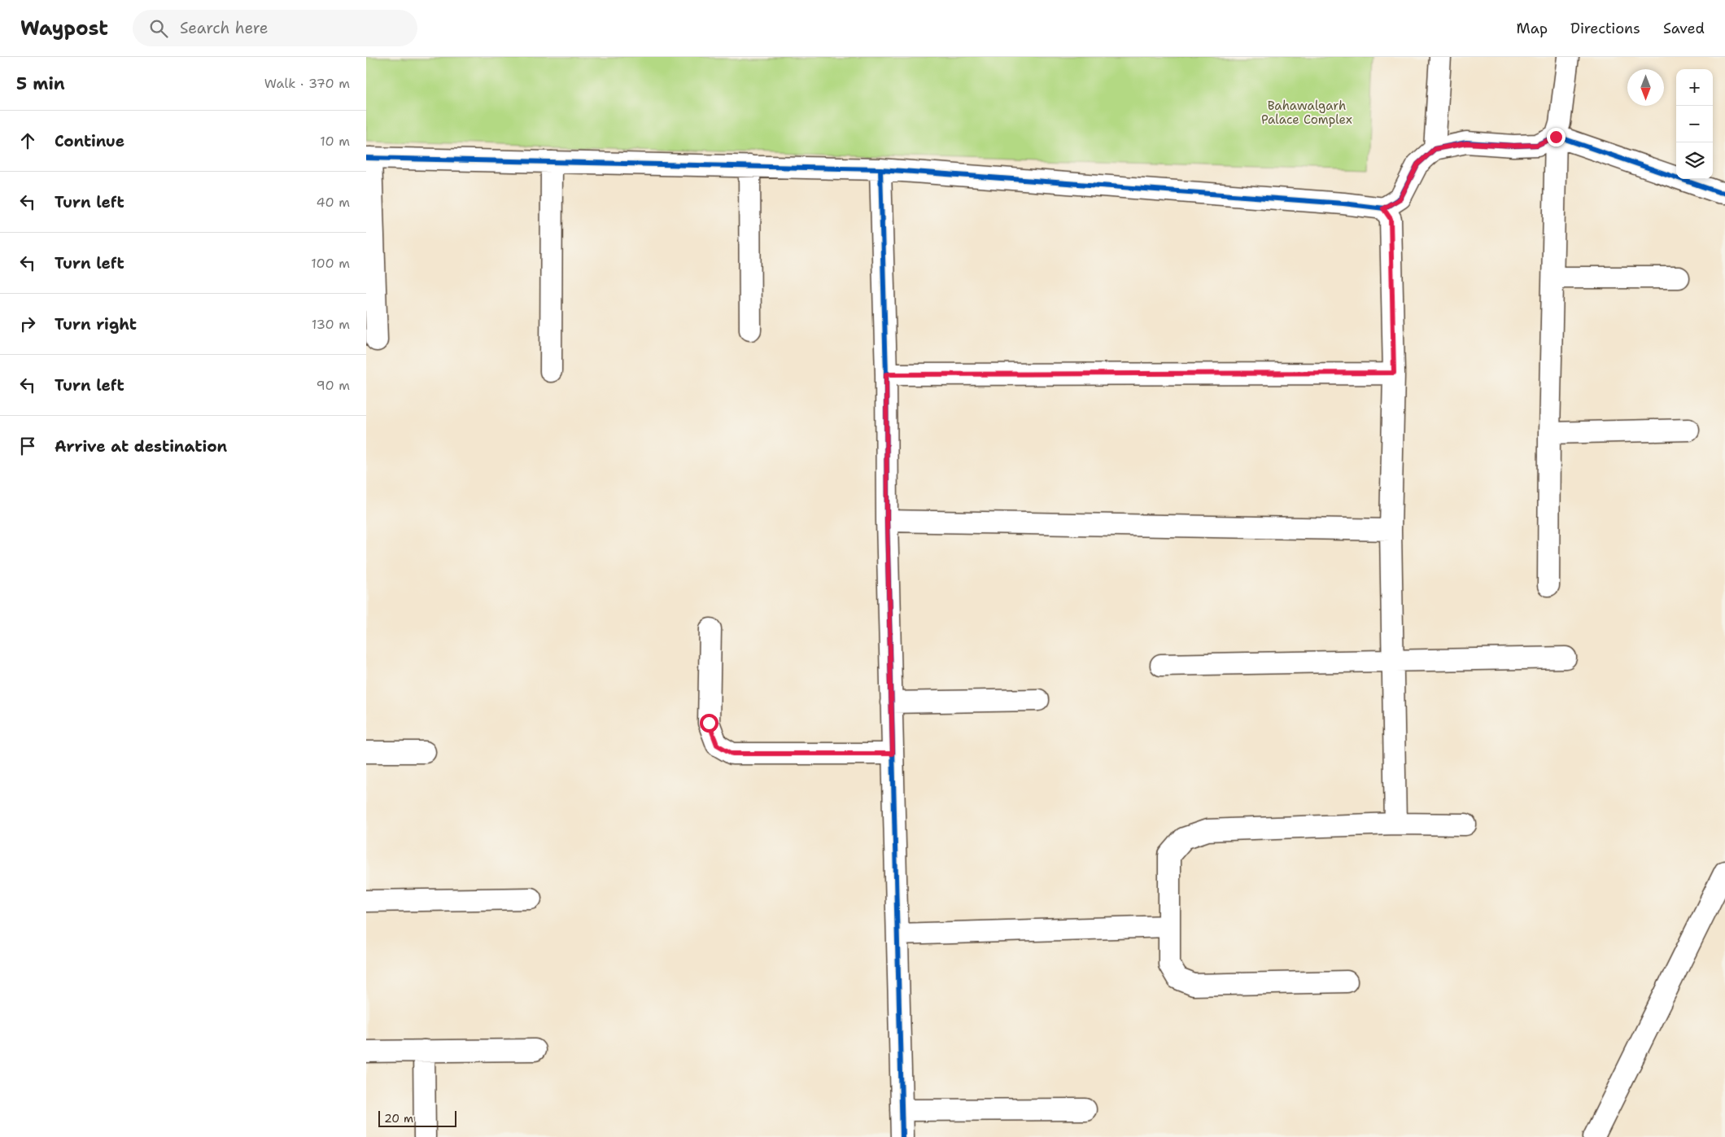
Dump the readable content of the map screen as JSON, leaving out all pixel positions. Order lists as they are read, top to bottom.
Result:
{
  "parks": ["Bahawalgarh Palace Complex"],
  "scale_bar": "20 m",
  "north": "bottom",
  "page": {
    "header": "Waypost",
    "search": "Search here",
    "nav": ["Map", "Directions", "Saved"],
    "heading": ["5 min", "Walk · 370 m"],
    "map_buttons": ["+", "−"],
    "list": [
      ["Continue", "10 m"],
      ["Turn left", "40 m"],
      ["Turn left", "100 m"],
      ["Turn right", "130 m"],
      ["Turn left", "90 m"],
      "Arrive at destination"
    ],
    "scale": "20 m"
  }
}
